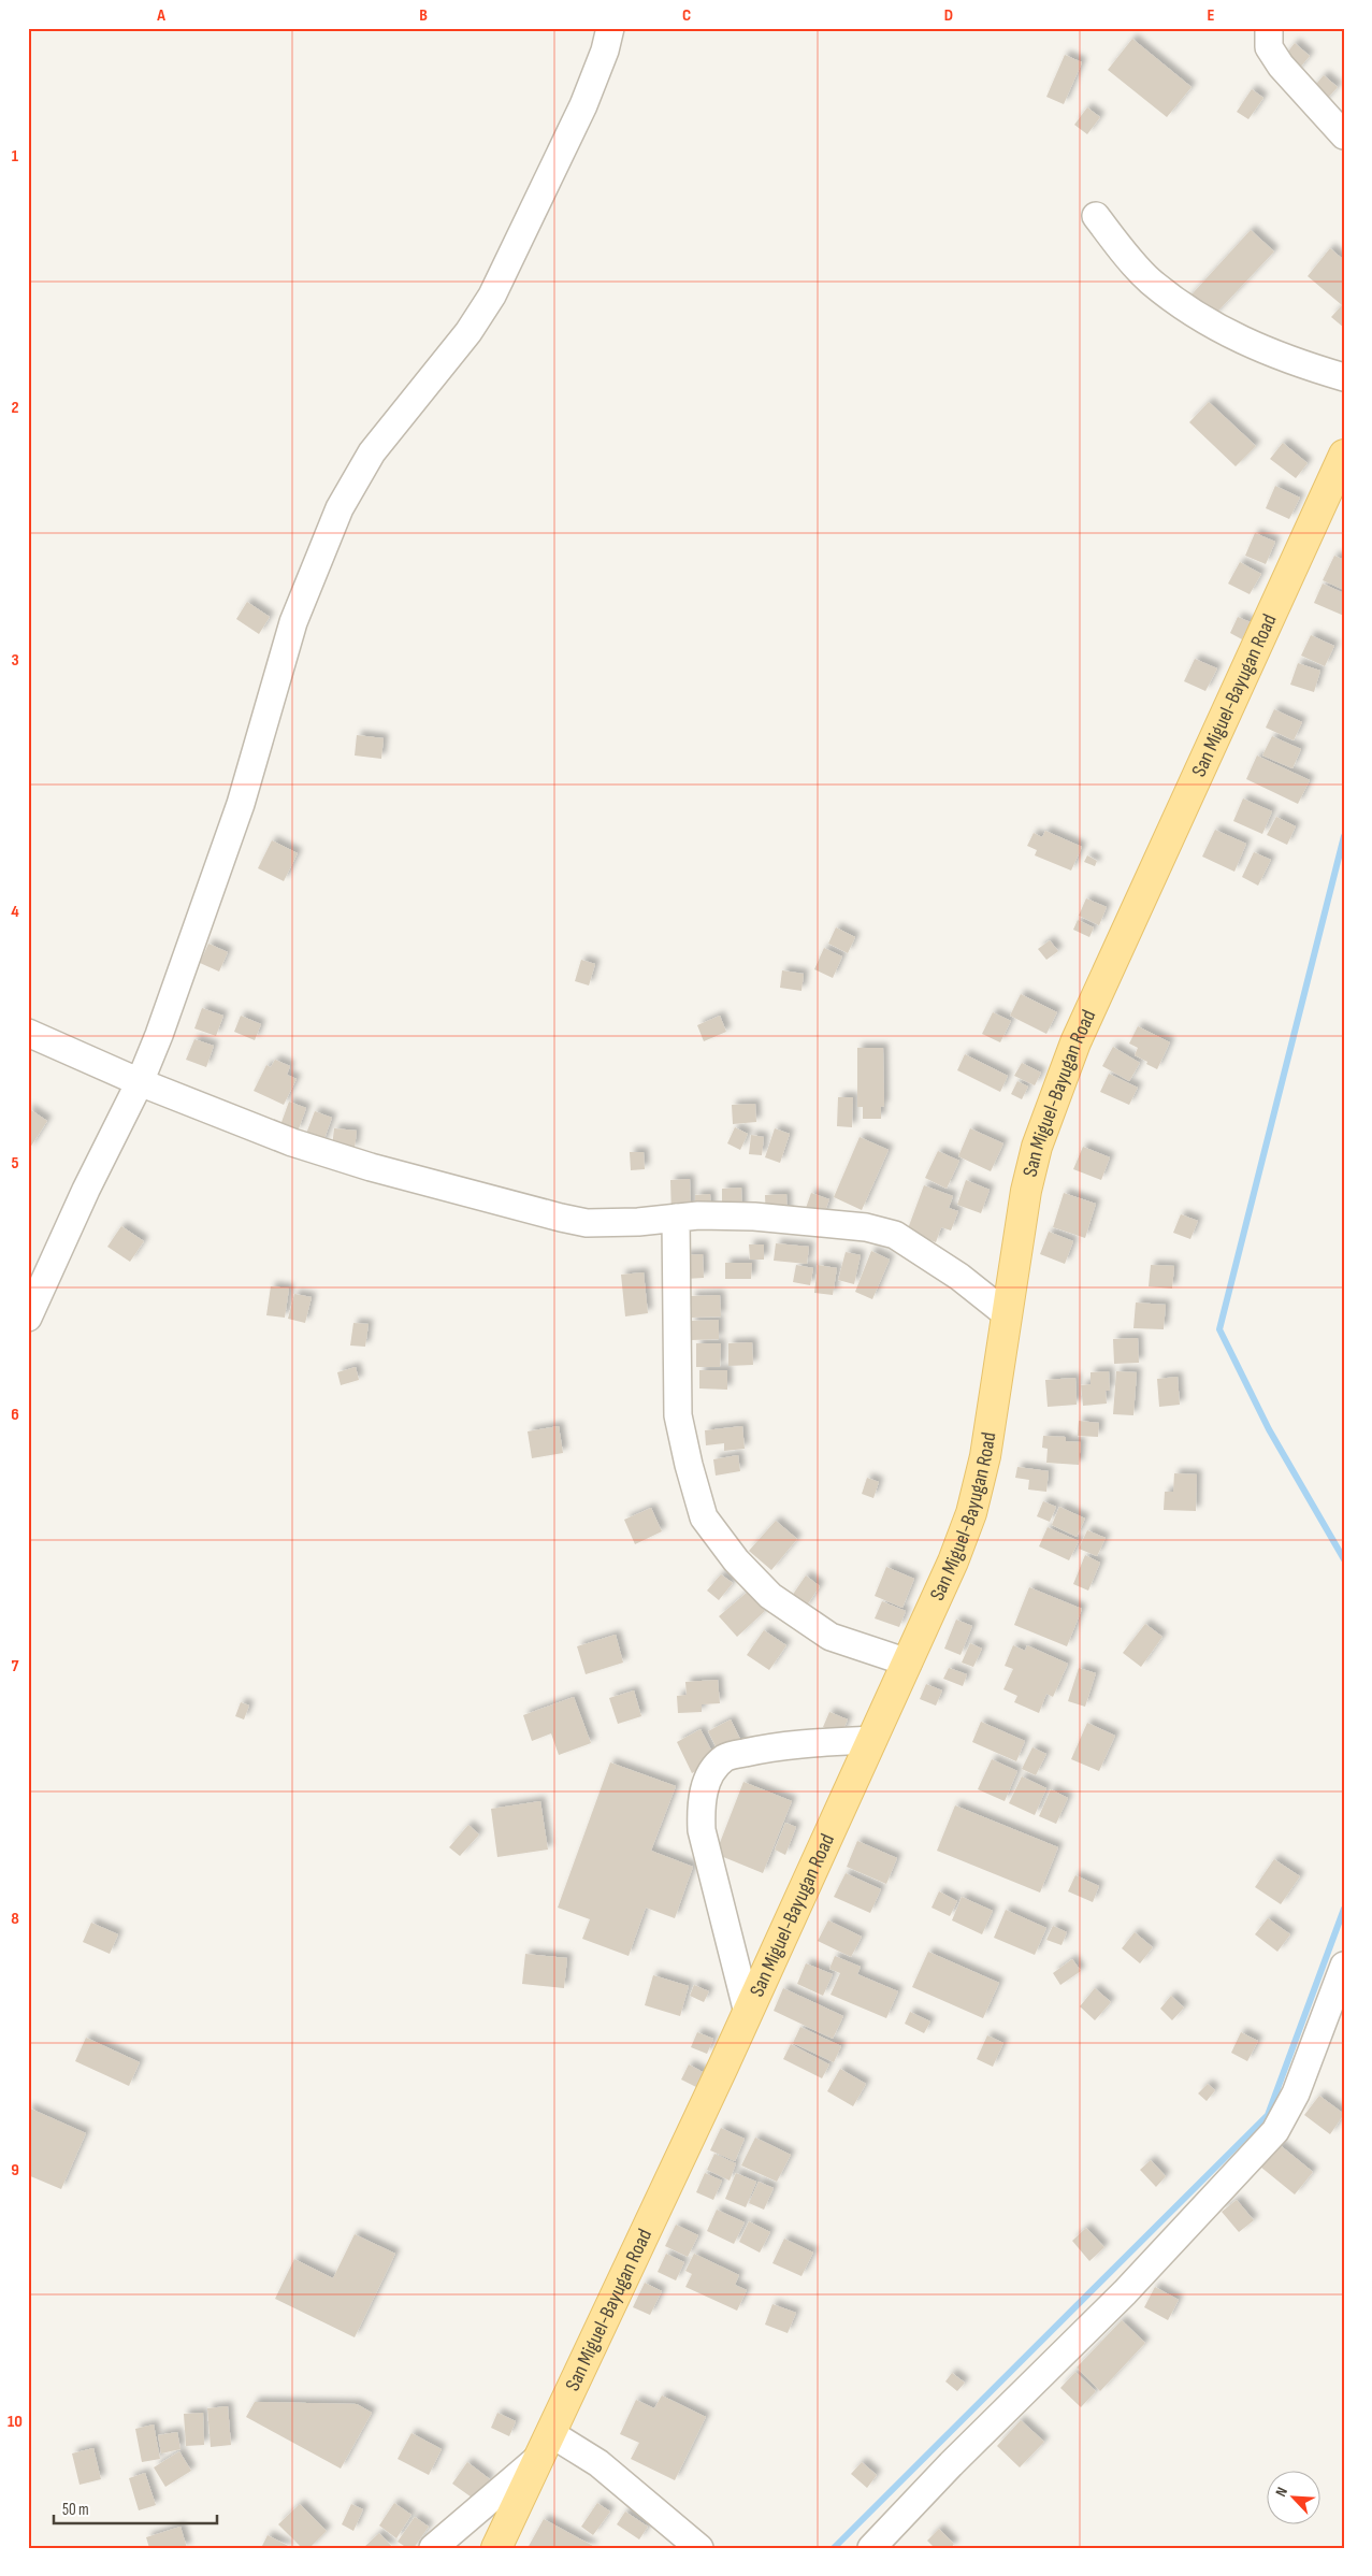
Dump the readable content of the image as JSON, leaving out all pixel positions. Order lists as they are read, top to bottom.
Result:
{
  "streets": {
    "main road": ["San Miguel-Bayugan Road"]
  },
  "scale_bar": "50 m",
  "north": "top left",
  "grid": {
    "columns": [
      "A",
      "B",
      "C",
      "D",
      "E"
    ],
    "rows": [
      "1",
      "2",
      "3",
      "4",
      "5",
      "6",
      "7",
      "8",
      "9",
      "10"
    ]
  }
}
